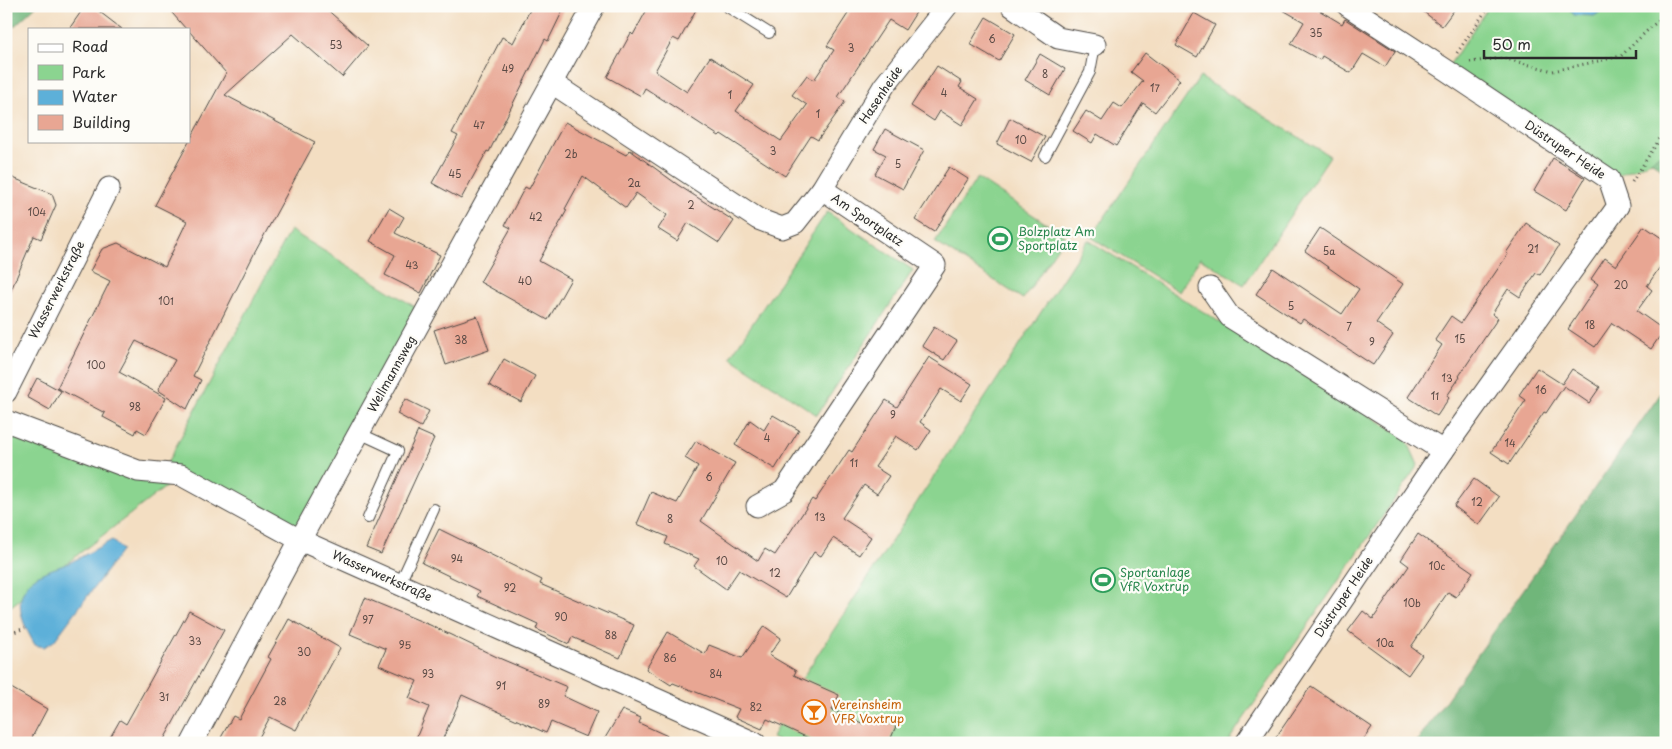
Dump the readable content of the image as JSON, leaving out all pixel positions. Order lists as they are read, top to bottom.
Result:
{
  "streets": {
    "street": [
      "Hasenheide",
      "Düstruper Heide",
      "Am Sportplatz",
      "Wasserwerkstraße",
      "Wellmannsweg"
    ]
  },
  "crossings": [
    ["Hasenheide", "Am Sportplatz"],
    ["Am Sportplatz", "Wellmannsweg"],
    ["Wasserwerkstraße", "Wellmannsweg"]
  ],
  "places": {
    "sports": ["Bolzplatz Am Sportplatz", "Sportanlage VfR Voxtrup"],
    "bar": ["Vereinsheim VFR Voxtrup"]
  },
  "house_numbers": [
    "35",
    "6",
    "53",
    "3",
    "49",
    "8",
    "17",
    "4",
    "1",
    "1",
    "47",
    "10",
    "3",
    "2b",
    "5",
    "45",
    "2a",
    "2",
    "104",
    "42",
    "21",
    "5a",
    "43",
    "40",
    "20",
    "101",
    "5",
    "18",
    "7",
    "15",
    "38",
    "9",
    "100",
    "13",
    "16",
    "11",
    "98",
    "9",
    "4",
    "14",
    "11",
    "6",
    "12",
    "13",
    "8",
    "94",
    "10",
    "10c",
    "12",
    "92",
    "10b",
    "90",
    "97",
    "88",
    "33",
    "10a",
    "95",
    "30",
    "86",
    "93",
    "84",
    "91",
    "31",
    "28",
    "89",
    "82"
  ],
  "legend": [
    "Road",
    "Park",
    "Water",
    "Building"
  ],
  "scale_bar": "50 m"
}
